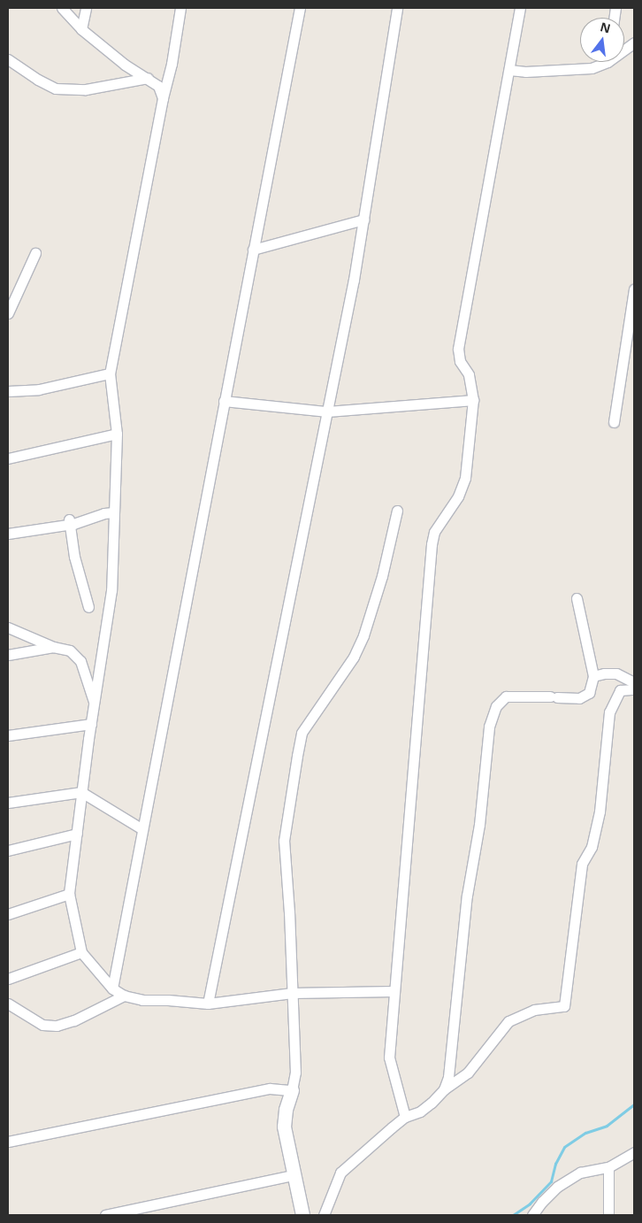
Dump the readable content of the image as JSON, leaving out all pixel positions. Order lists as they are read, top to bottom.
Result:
{
  "north": "top"
}
